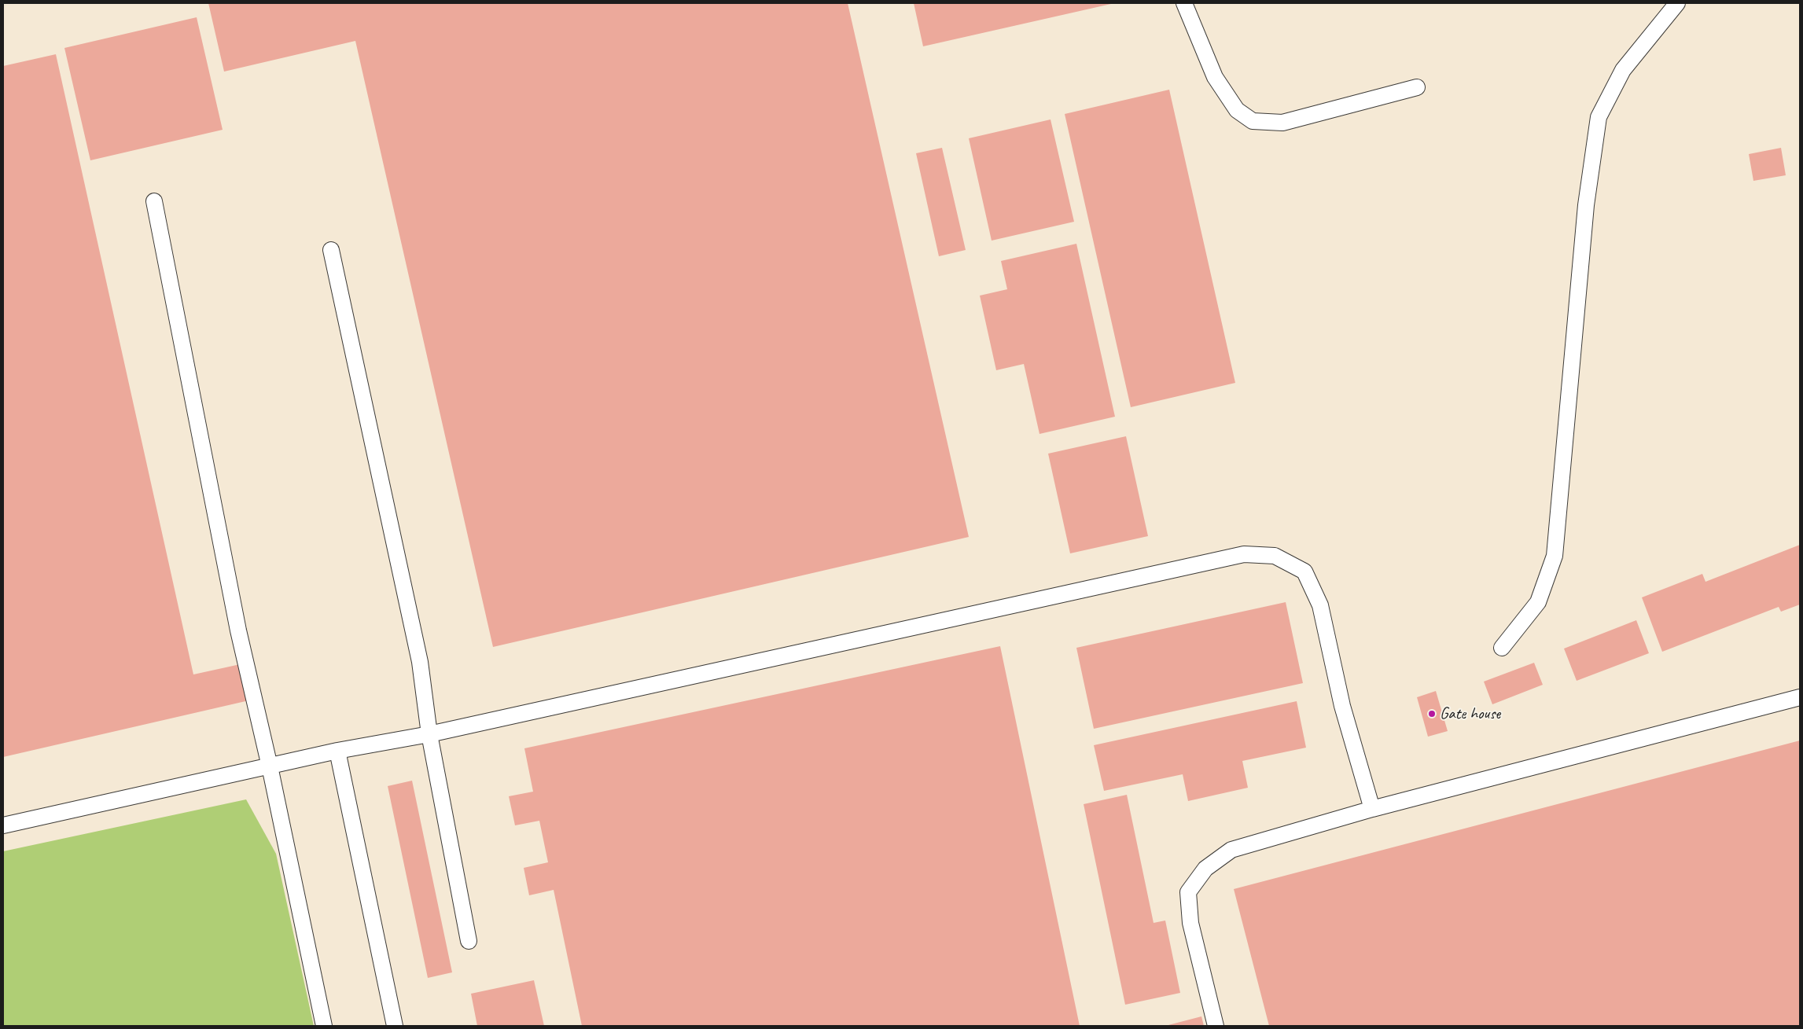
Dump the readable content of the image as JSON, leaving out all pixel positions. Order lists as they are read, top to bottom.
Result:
{
  "places": ["Gate house"]
}
